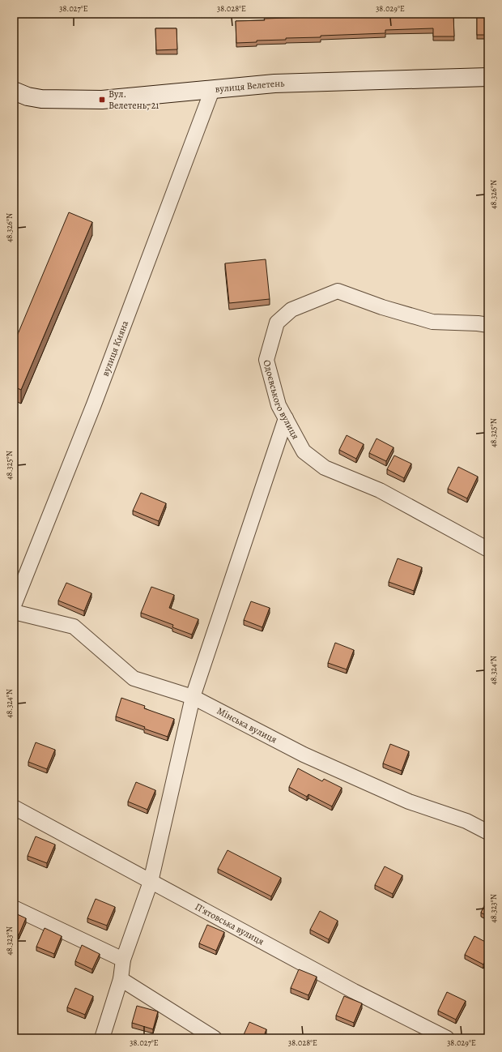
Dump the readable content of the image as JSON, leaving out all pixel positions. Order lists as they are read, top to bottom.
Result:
{
  "streets": {
    "street": [
      "вулиця Велетень",
      "вулиця Кияна",
      "Одоєвського вулиця",
      "Мінська вулиця",
      "П’ятовська вулиця"
    ]
  },
  "crossings": [
    ["вулиця Велетень", "вулиця Кияна"]
  ],
  "places": {
    "transit": ["Вул. Велетень, 21"]
  },
  "coordinates": [
    "38.027°E",
    "38.028°E",
    "38.029°E",
    "48.326°N",
    "48.325°N",
    "48.324°N",
    "48.323°N"
  ]
}
